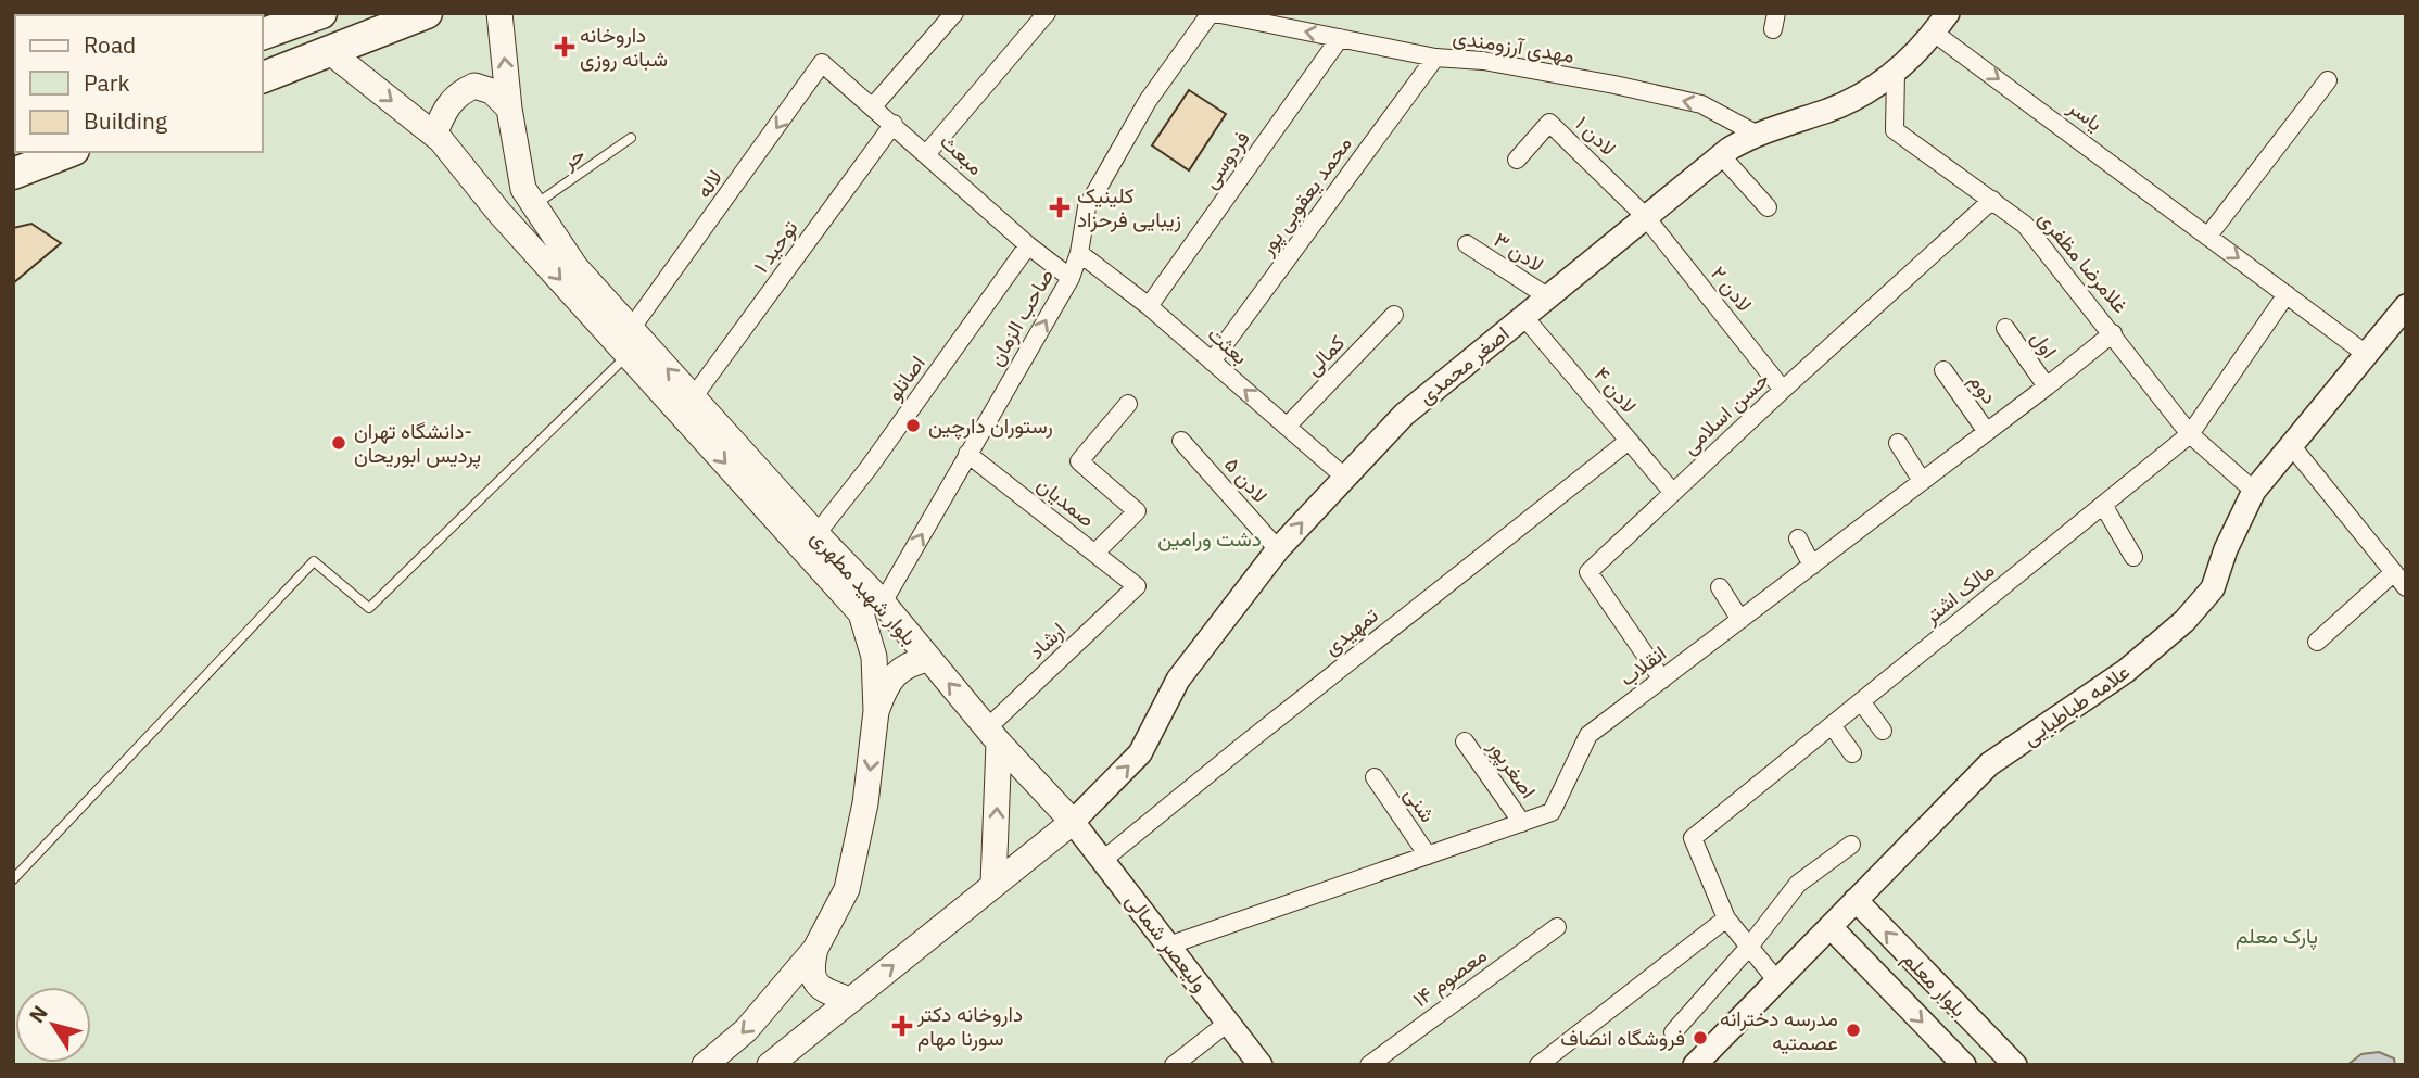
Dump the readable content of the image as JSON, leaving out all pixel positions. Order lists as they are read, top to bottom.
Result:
{
  "streets": {
    "main road": ["بلوار شهید مطهری"],
    "street": [
      "مهدی آرزومندی",
      "یاسر",
      "لادن ۱",
      "مبعث",
      "فردوسی",
      "لاله",
      "محمد یعقوبی پور",
      "توحید ۱",
      "لادن ۳",
      "غلامرضا مظفری",
      "لادن ۲",
      "صاحب الزمان",
      "اول",
      "بعثت",
      "کمالی",
      "اصغر محمدی",
      "اصانلو",
      "دوم",
      "لادن ۴",
      "حسن اسلامی",
      "لادن ۵",
      "صمدیان",
      "مالک اشتر",
      "تمهیدی",
      "ارشاد",
      "انقلاب",
      "علامه طباطبایی",
      "اصغرپور",
      "شنی",
      "ولیعصر شمالی",
      "۱۴ معصوم",
      "بلوار معلم"
    ],
    "lane": ["حر"]
  },
  "crossings": [
    ["مهدی آرزومندی", "فردوسی"],
    ["مهدی آرزومندی", "محمد یعقوبی پور"],
    ["مهدی آرزومندی", "صاحب الزمان"],
    ["مهدی آرزومندی", "اصغر محمدی"],
    ["یاسر", "اصغر محمدی"],
    ["یاسر", "مالک اشتر"],
    ["یاسر", "علامه طباطبایی"],
    ["لادن ۱", "لادن ۲"],
    ["لادن ۱", "اصغر محمدی"],
    ["مبعث", "لاله"],
    ["مبعث", "توحید ۱"],
    ["مبعث", "صاحب الزمان"],
    ["مبعث", "اصانلو"],
    ["حر", "بلوار شهید مطهری"],
    ["فردوسی", "بعثت"],
    ["لاله", "بلوار شهید مطهری"],
    ["محمد یعقوبی پور", "بعثت"],
    ["توحید ۱", "بلوار شهید مطهری"],
    ["لادن ۳", "اصغر محمدی"],
    ["غلامرضا مظفری", "اصغر محمدی"],
    ["غلامرضا مظفری", "حسن اسلامی"],
    ["غلامرضا مظفری", "مالک اشتر"],
    ["غلامرضا مظفری", "انقلاب"],
    ["غلامرضا مظفری", "علامه طباطبایی"],
    ["لادن ۲", "اصغر محمدی"],
    ["لادن ۲", "حسن اسلامی"],
    ["صاحب الزمان", "بعثت"],
    ["صاحب الزمان", "صمدیان"],
    ["صاحب الزمان", "بلوار شهید مطهری"],
    ["اول", "انقلاب"],
    ["بعثت", "کمالی"],
    ["بعثت", "اصغر محمدی"],
    ["اصغر محمدی", "لادن ۴"],
    ["اصغر محمدی", "لادن ۵"],
    ["اصغر محمدی", "بلوار شهید مطهری"],
    ["اصغر محمدی", "ولیعصر شمالی"],
    ["اصانلو", "بلوار شهید مطهری"],
    ["دوم", "انقلاب"],
    ["لادن ۴", "حسن اسلامی"],
    ["لادن ۴", "تمهیدی"],
    ["حسن اسلامی", "انقلاب"],
    ["صمدیان", "ارشاد"],
    ["بلوار شهید مطهری", "ارشاد"],
    ["بلوار شهید مطهری", "ولیعصر شمالی"],
    ["مالک اشتر", "علامه طباطبایی"],
    ["تمهیدی", "ولیعصر شمالی"],
    ["انقلاب", "اصغرپور"],
    ["انقلاب", "شنی"],
    ["انقلاب", "ولیعصر شمالی"],
    ["علامه طباطبایی", "بلوار معلم"]
  ],
  "one_way": [
    "مهدی آرزومندی",
    "یاسر",
    "لاله",
    "صاحب الزمان",
    "اصغر محمدی"
  ],
  "parks": ["دشت ورامین", "پارک معلم"],
  "places": {
    "health": ["داروخانه شبانه روزی", "کلینیک زیبایی فرحزاد", "داروخانه دکتر سورنا مهام"],
    "other": [
      "رستوران دارچین",
      "دانشگاه تهران- پردیس ابوریحان",
      "مدرسه دخترانه عصمتیه",
      "فروشگاه انصاف"
    ]
  },
  "legend": ["Road", "Park", "Building"],
  "north": "top left"
}
